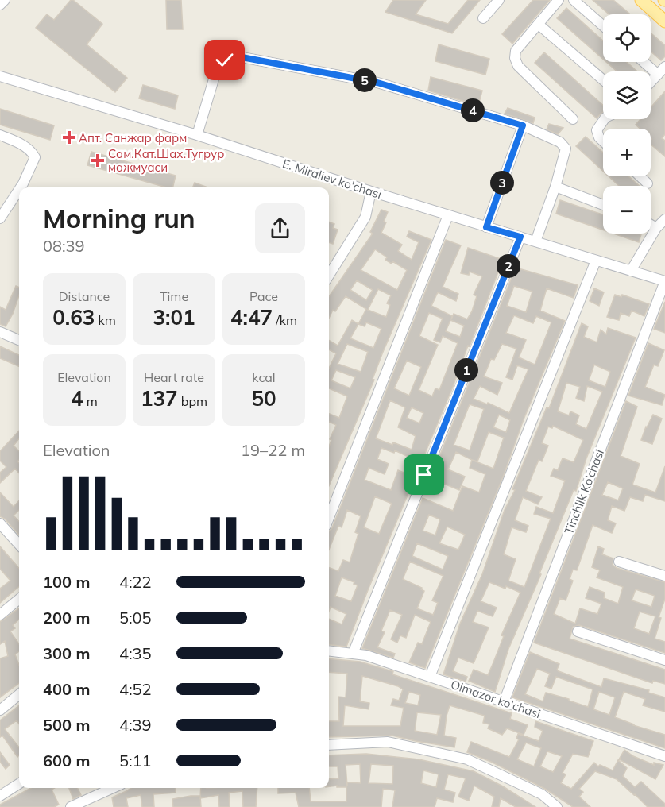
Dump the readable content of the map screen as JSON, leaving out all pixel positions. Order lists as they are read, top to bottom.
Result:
{
  "streets": {
    "street": ["E. Miraliev ko'chasi", "Tinchlik Ko’chasi", "Olmazor ko'chasi"]
  },
  "crossings": [
    ["E. Miraliev ko'chasi", "Tinchlik Ko’chasi"],
    ["Tinchlik Ko’chasi", "Olmazor ko'chasi"]
  ],
  "places": {
    "health": ["Апт. Санжар фарм", "Сам.Кат.Шах.Тугрур мажмуаси"]
  },
  "page": {
    "map_buttons": ["+", "−"],
    "pins": [
      "5",
      "4",
      "3",
      "2",
      "1"
    ],
    "heading": ["Morning run", "08:39"],
    "stats": [
      ["Distance", "0.63 km"],
      ["Time", "3:01"],
      ["Pace", "4:47 /km"],
      ["Elevation", "4 m"],
      ["Heart rate", "137 bpm"],
      ["kcal", "50"]
    ],
    "chart": ["Elevation", "19–22 m"],
    "list": [
      {
        "name": "100 m",
        "note": "4:22"
      },
      {
        "name": "200 m",
        "note": "5:05"
      },
      {
        "name": "300 m",
        "note": "4:35"
      },
      {
        "name": "400 m",
        "note": "4:52"
      },
      {
        "name": "500 m",
        "note": "4:39"
      },
      {
        "name": "600 m",
        "note": "5:11"
      }
    ]
  }
}
